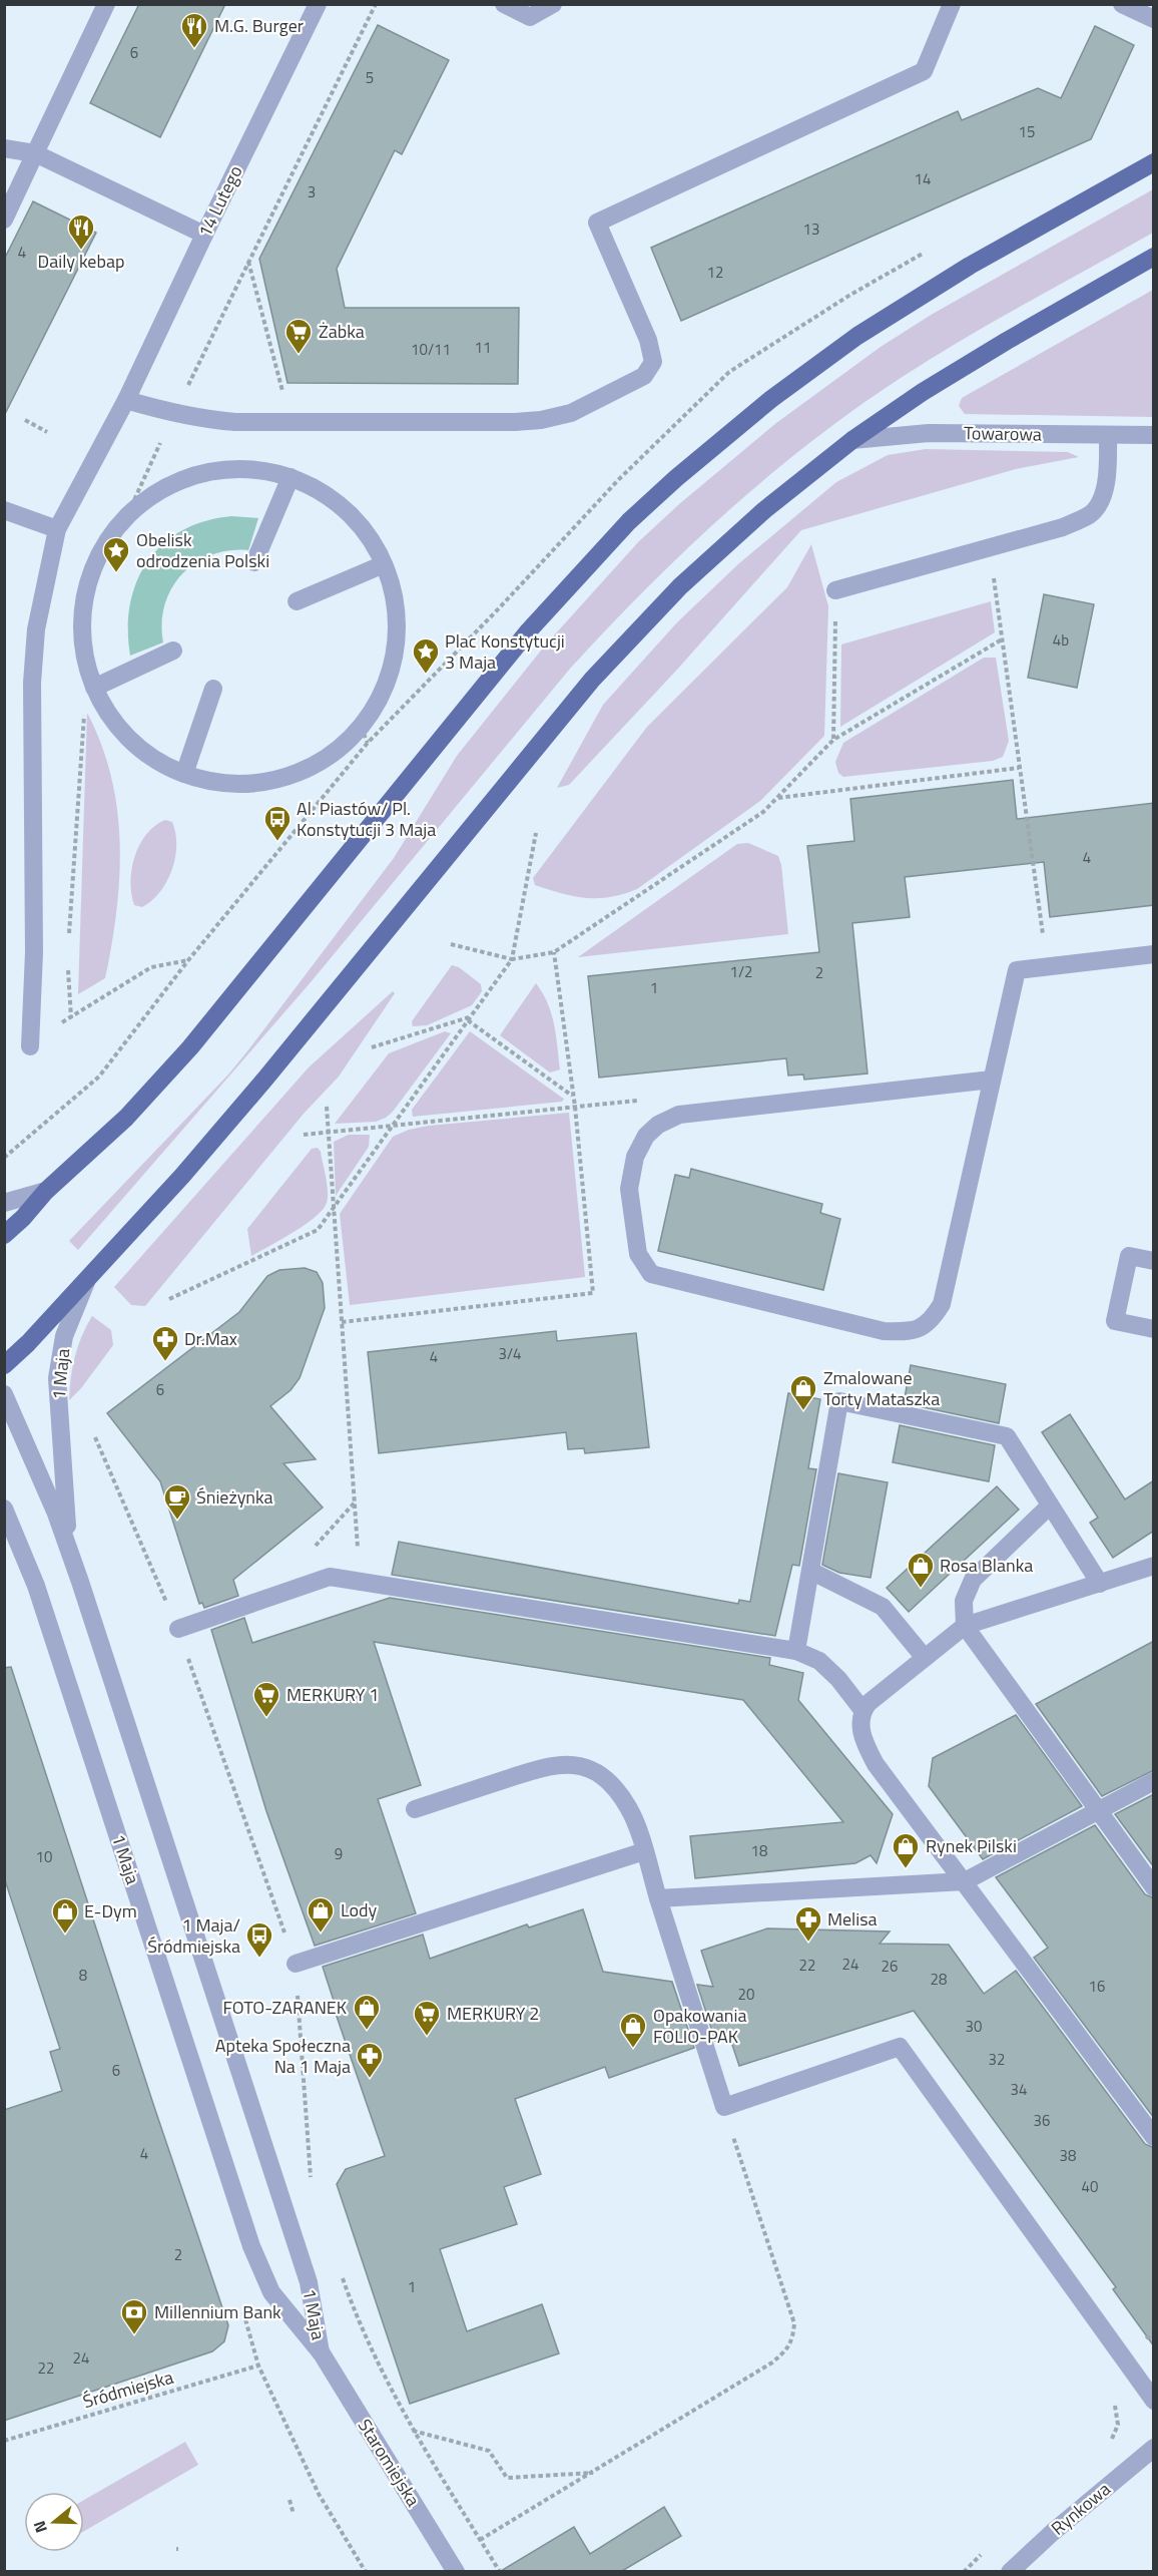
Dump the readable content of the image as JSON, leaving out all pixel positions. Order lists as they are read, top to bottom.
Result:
{
  "streets": {
    "street": [
      "14 Lutego",
      "Towarowa",
      "1 Maja",
      "Staromiejska",
      "Rynkowa"
    ],
    "path": ["Śródmiejska"]
  },
  "crossings": [
    ["1 Maja", "Staromiejska"]
  ],
  "places": {
    "restaurant": ["M.G. Burger", "Daily kebap"],
    "supermarket": ["Żabka", "MERKURY 1", "MERKURY 2"],
    "place": ["Obelisk odrodzenia Polski", "Plac Konstytucji 3 Maja"],
    "bus stop": ["Al. Piastów/ Pl. Konstytucji 3 Maja", "1 Maja/ Śródmiejska"],
    "pharmacy": ["Dr.Max", "Melisa", "Apteka Społeczna Na 1 Maja"],
    "shop": [
      "Zmalowane Torty Mataszka",
      "Rosa Blanka",
      "Rynek Pilski",
      "Lody",
      "E-Dym",
      "FOTO-ZARANEK",
      "Opakowania FOLIO-PAK"
    ],
    "cafe": ["Śnieżynka"],
    "bank": ["Millennium Bank"]
  },
  "house_numbers": [
    "6",
    "5",
    "15",
    "14",
    "3",
    "13",
    "4",
    "12",
    "11",
    "10/11",
    "4b",
    "4",
    "1/2",
    "2",
    "1",
    "3/4",
    "4",
    "6",
    "18",
    "9",
    "10",
    "24",
    "22",
    "26",
    "8",
    "28",
    "16",
    "20",
    "30",
    "32",
    "6",
    "34",
    "36",
    "4",
    "38",
    "40",
    "2",
    "1",
    "24",
    "22"
  ],
  "north": "left"
}
